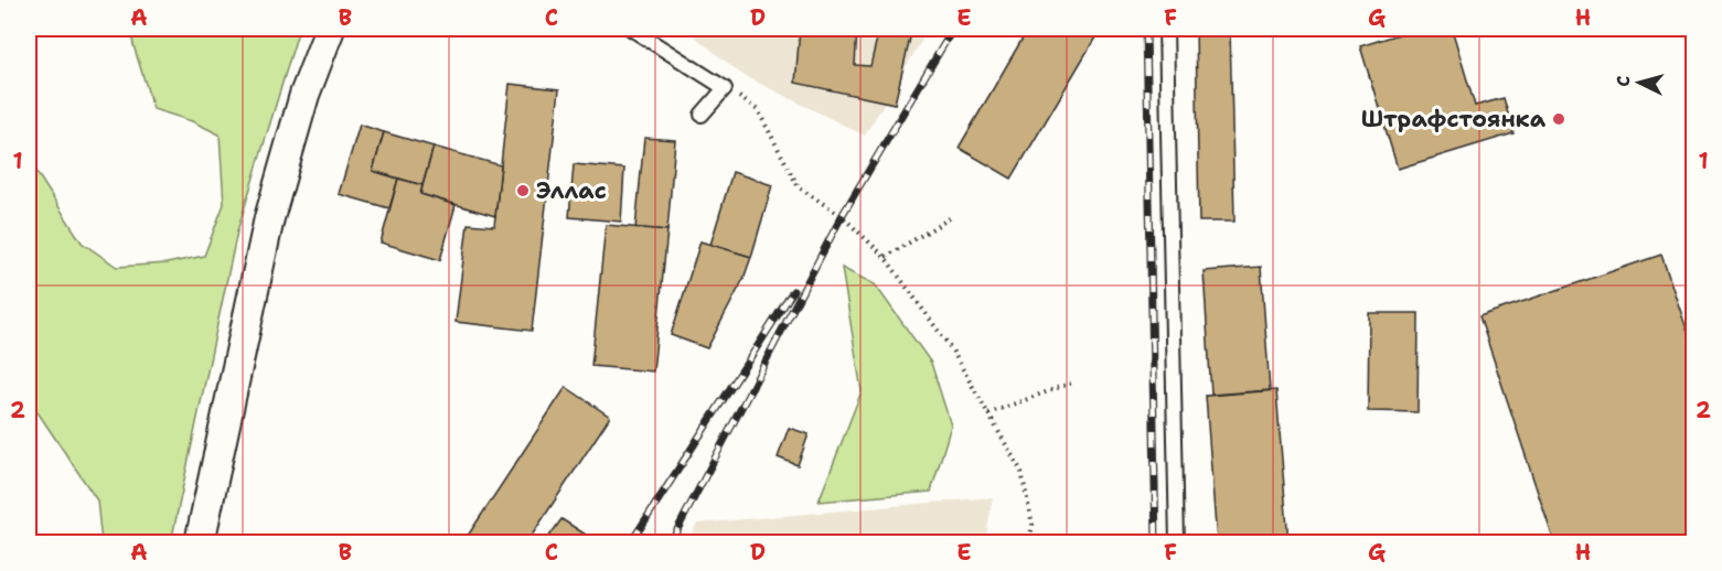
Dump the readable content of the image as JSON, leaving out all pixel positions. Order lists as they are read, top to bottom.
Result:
{
  "places": ["Штрафстоянка", "Эллас"],
  "north": "left",
  "grid": {
    "columns": [
      "A",
      "B",
      "C",
      "D",
      "E",
      "F",
      "G",
      "H"
    ],
    "rows": ["1", "2"]
  }
}
